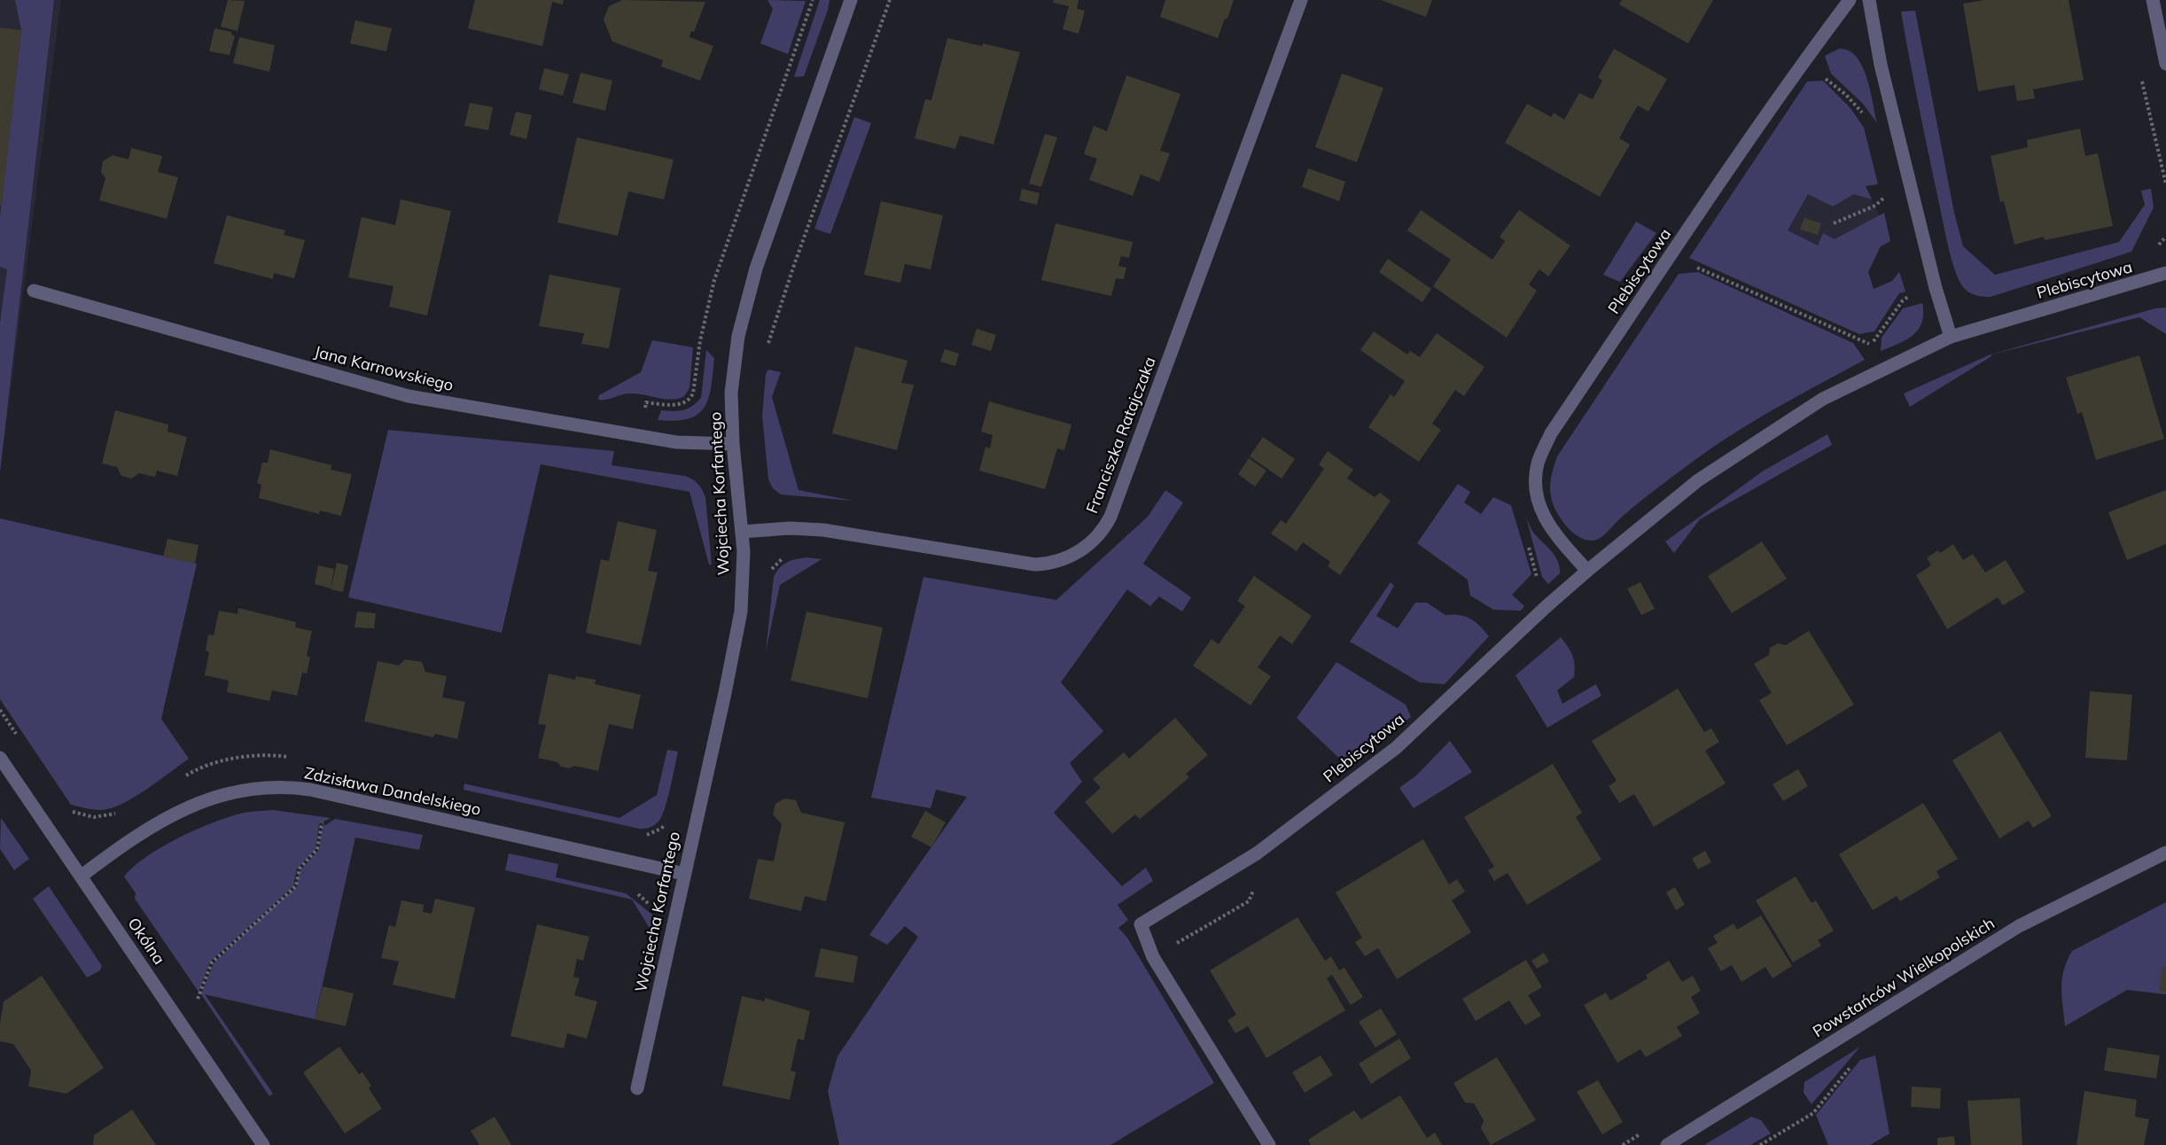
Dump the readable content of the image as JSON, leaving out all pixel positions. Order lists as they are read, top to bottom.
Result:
{
  "streets": {
    "street": [
      "Plebiscytowa",
      "Jana Karnowskiego",
      "Franciszka Ratajczaka",
      "Wojciecha Korfantego",
      "Zdzisława Dandelskiego",
      "Okólna",
      "Powstańców Wielkopolskich"
    ]
  },
  "crossings": [
    ["Jana Karnowskiego", "Wojciecha Korfantego"],
    ["Franciszka Ratajczaka", "Wojciecha Korfantego"],
    ["Wojciecha Korfantego", "Zdzisława Dandelskiego"],
    ["Zdzisława Dandelskiego", "Okólna"]
  ]
}
